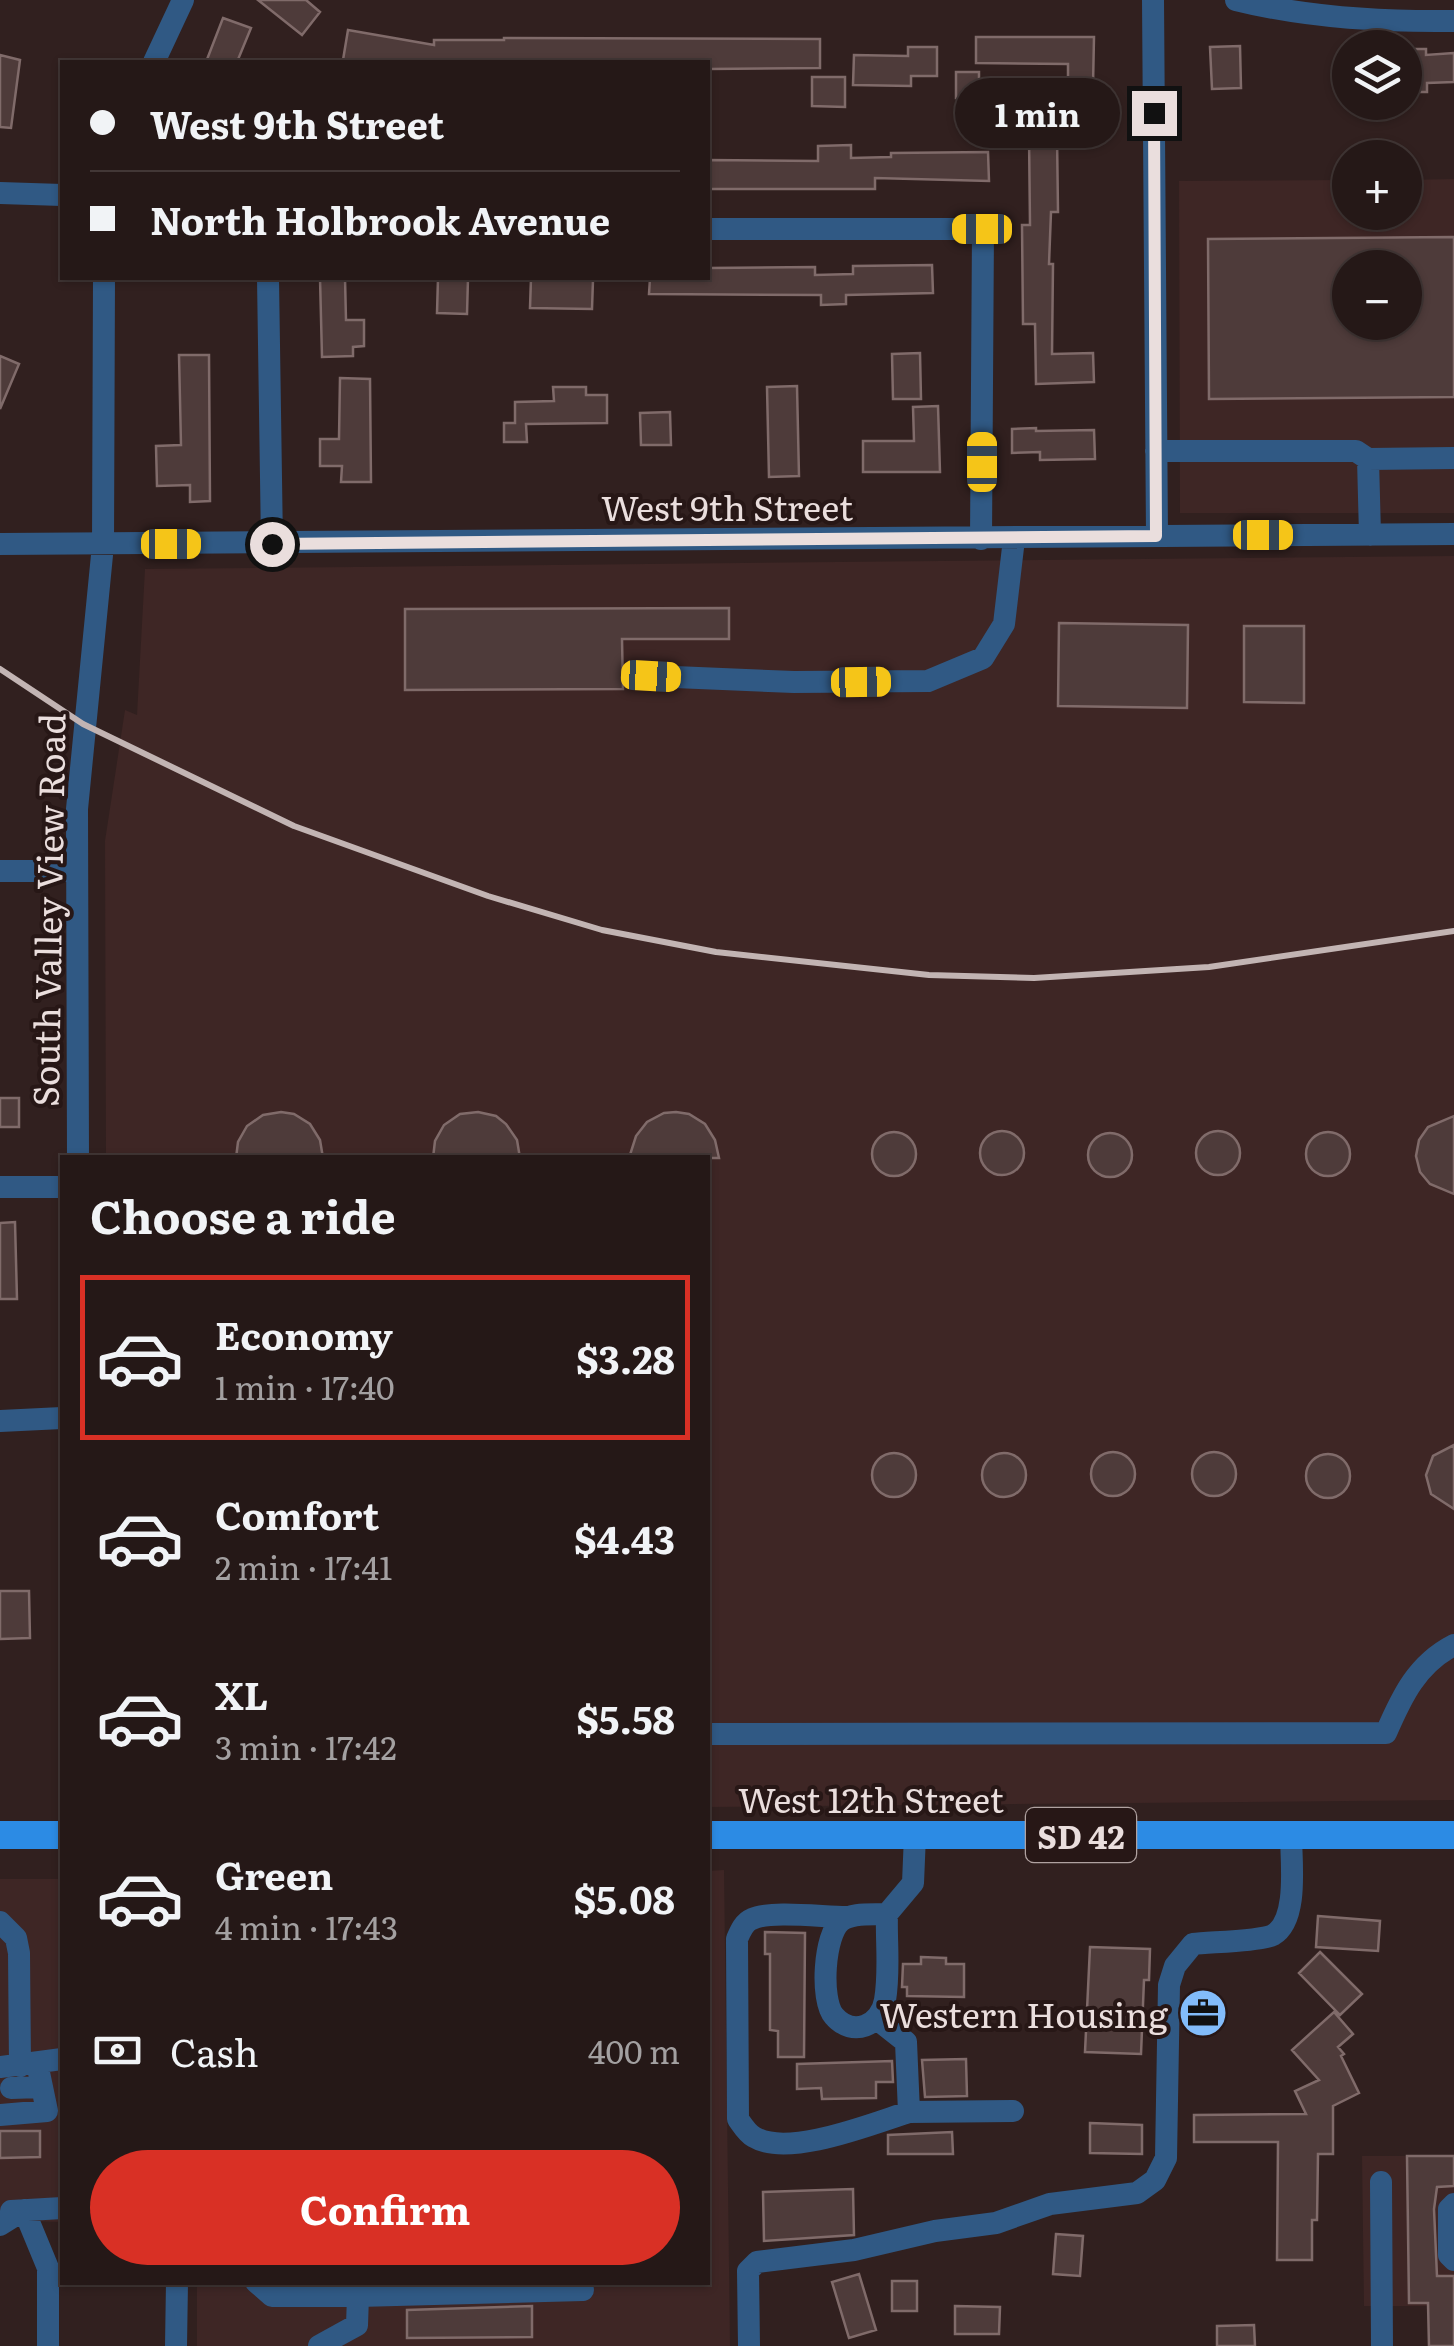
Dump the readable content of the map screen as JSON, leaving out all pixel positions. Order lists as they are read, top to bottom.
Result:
{
  "streets": {
    "main road": ["West 12th Street", "SD 42"],
    "street": ["West 9th Street", "South Valley View Road"]
  },
  "crossings": [
    ["West 9th Street", "South Valley View Road"]
  ],
  "places": {
    "office": ["Western Housing"]
  },
  "page": {
    "map_buttons": ["+", "−"],
    "banner": ["West 9th Street", "North Holbrook Avenue"],
    "bubble": "1 min",
    "heading": "Choose a ride",
    "list": [
      {
        "name": "Economy",
        "note": "1 min · 17:40",
        "value": "$3.28"
      },
      {
        "name": "Comfort",
        "note": "2 min · 17:41",
        "value": "$4.43"
      },
      {
        "name": "XL",
        "note": "3 min · 17:42",
        "value": "$5.58"
      },
      {
        "name": "Green",
        "note": "4 min · 17:43",
        "value": "$5.08"
      }
    ],
    "pay": ["Cash", "400 m"],
    "buttons": "Confirm"
  }
}
